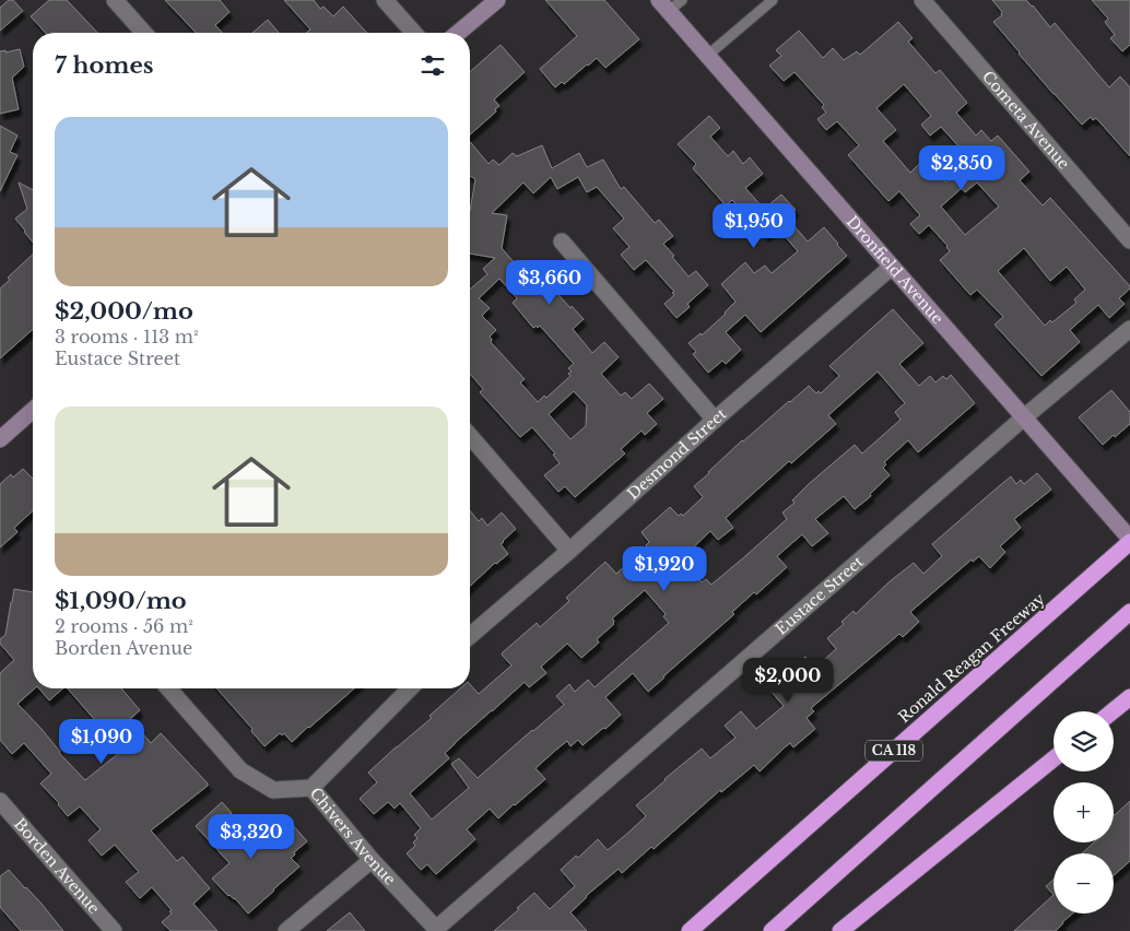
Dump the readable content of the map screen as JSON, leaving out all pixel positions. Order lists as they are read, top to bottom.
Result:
{
  "streets": {
    "highway": ["Ronald Reagan Freeway", "CA 118"],
    "street": [
      "Cometa Avenue",
      "Dronfield Avenue",
      "Desmond Street",
      "Eustace Street",
      "Chivers Avenue",
      "Borden Avenue"
    ]
  },
  "crossings": [
    ["Dronfield Avenue", "Desmond Street"],
    ["Dronfield Avenue", "Eustace Street"],
    ["Dronfield Avenue", "Ronald Reagan Freeway"],
    ["Eustace Street", "Chivers Avenue"]
  ],
  "page": {
    "heading": "7 homes",
    "list": [
      {
        "name": "$2,000/mo",
        "note": "3 rooms · 113 m² · Eustace Street"
      },
      {
        "name": "$1,090/mo",
        "note": "2 rooms · 56 m² · Borden Avenue"
      }
    ],
    "price": [
      "$2,850",
      "$1,950",
      "$3,660",
      "$1,920",
      "$2,000",
      "$1,090",
      "$3,320"
    ],
    "map_buttons": ["+", "−"]
  }
}
